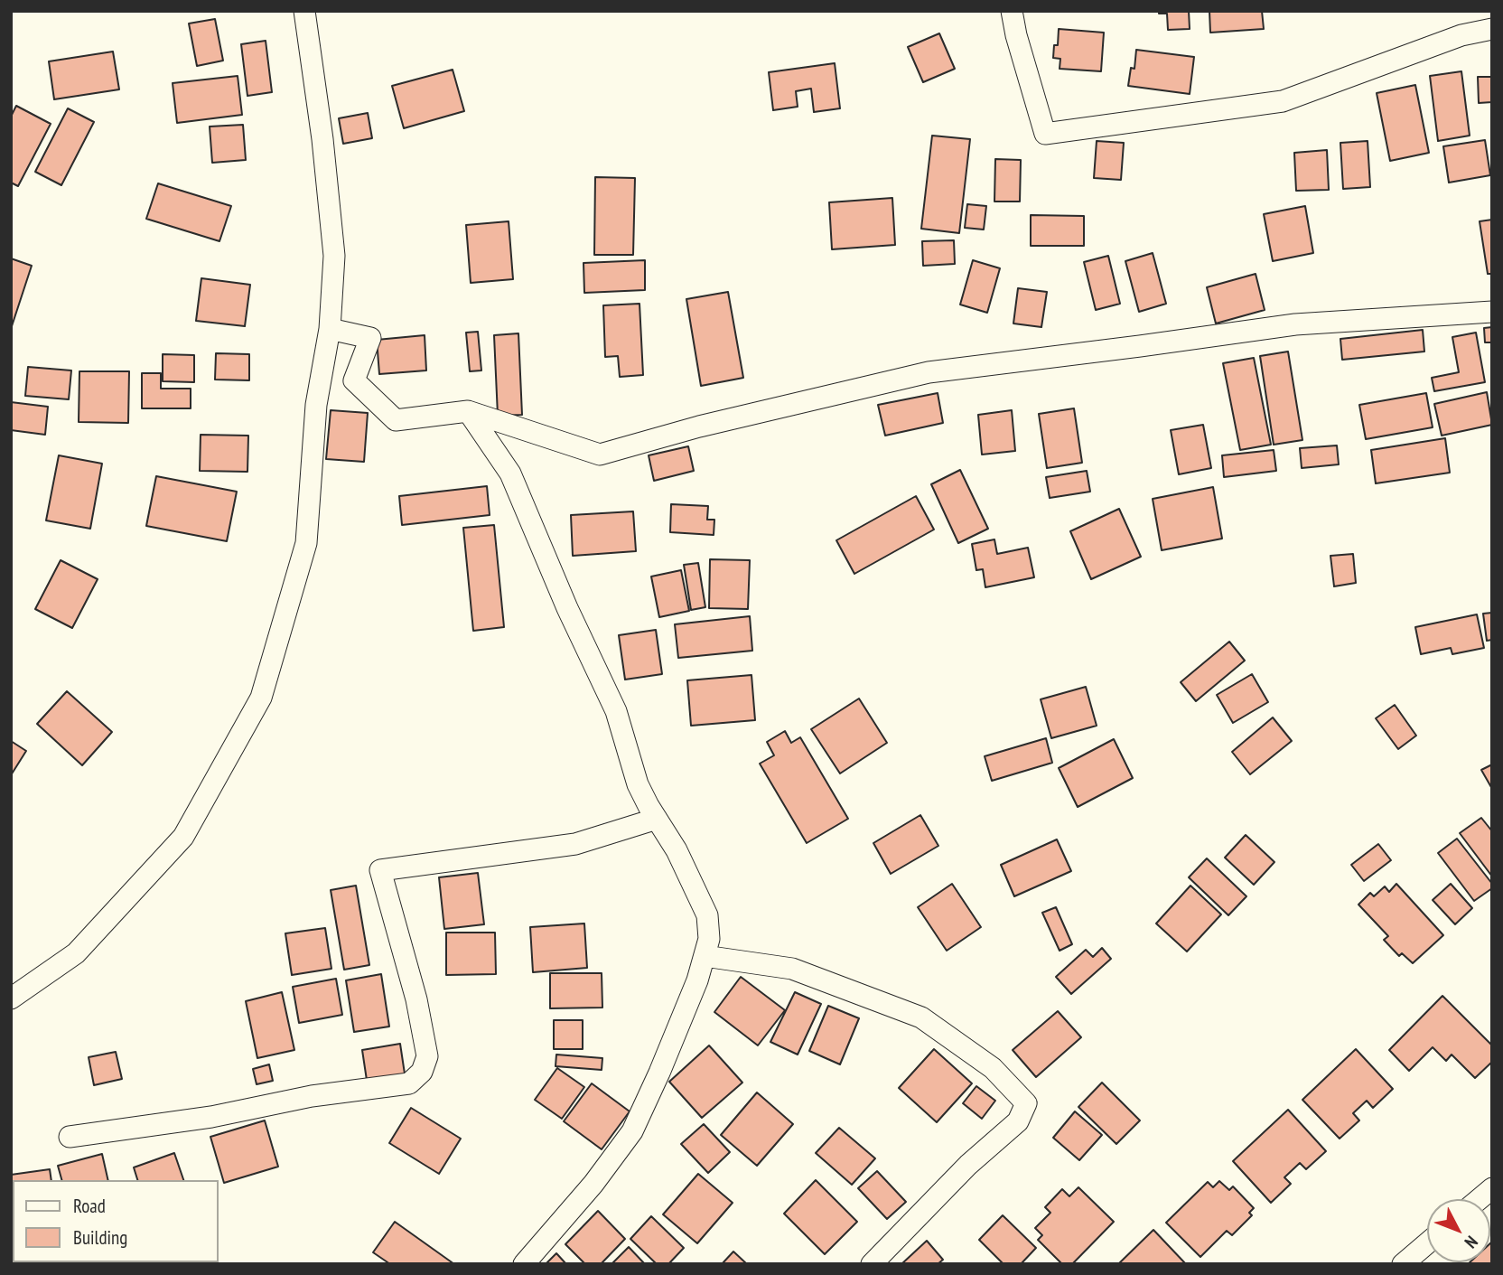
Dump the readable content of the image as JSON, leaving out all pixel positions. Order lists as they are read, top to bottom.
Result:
{
  "legend": ["Road", "Building"],
  "north": "bottom right"
}
